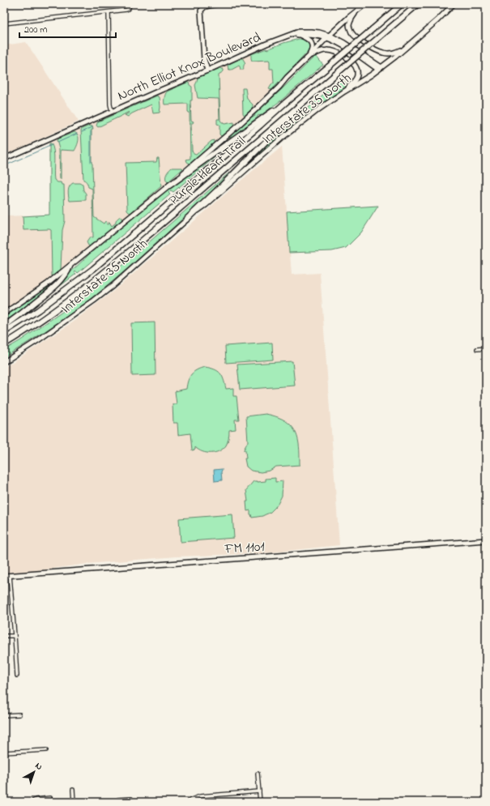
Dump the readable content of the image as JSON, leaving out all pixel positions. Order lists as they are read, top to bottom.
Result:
{
  "streets": {
    "highway": ["Purple Heart Trail"],
    "main road": ["North Elliot Knox Boulevard", "Interstate 35 North", "FM 1101"]
  },
  "crossings": [
    ["North Elliot Knox Boulevard", "Interstate 35 North"]
  ],
  "scale_bar": "200 m",
  "north": "top right"
}
